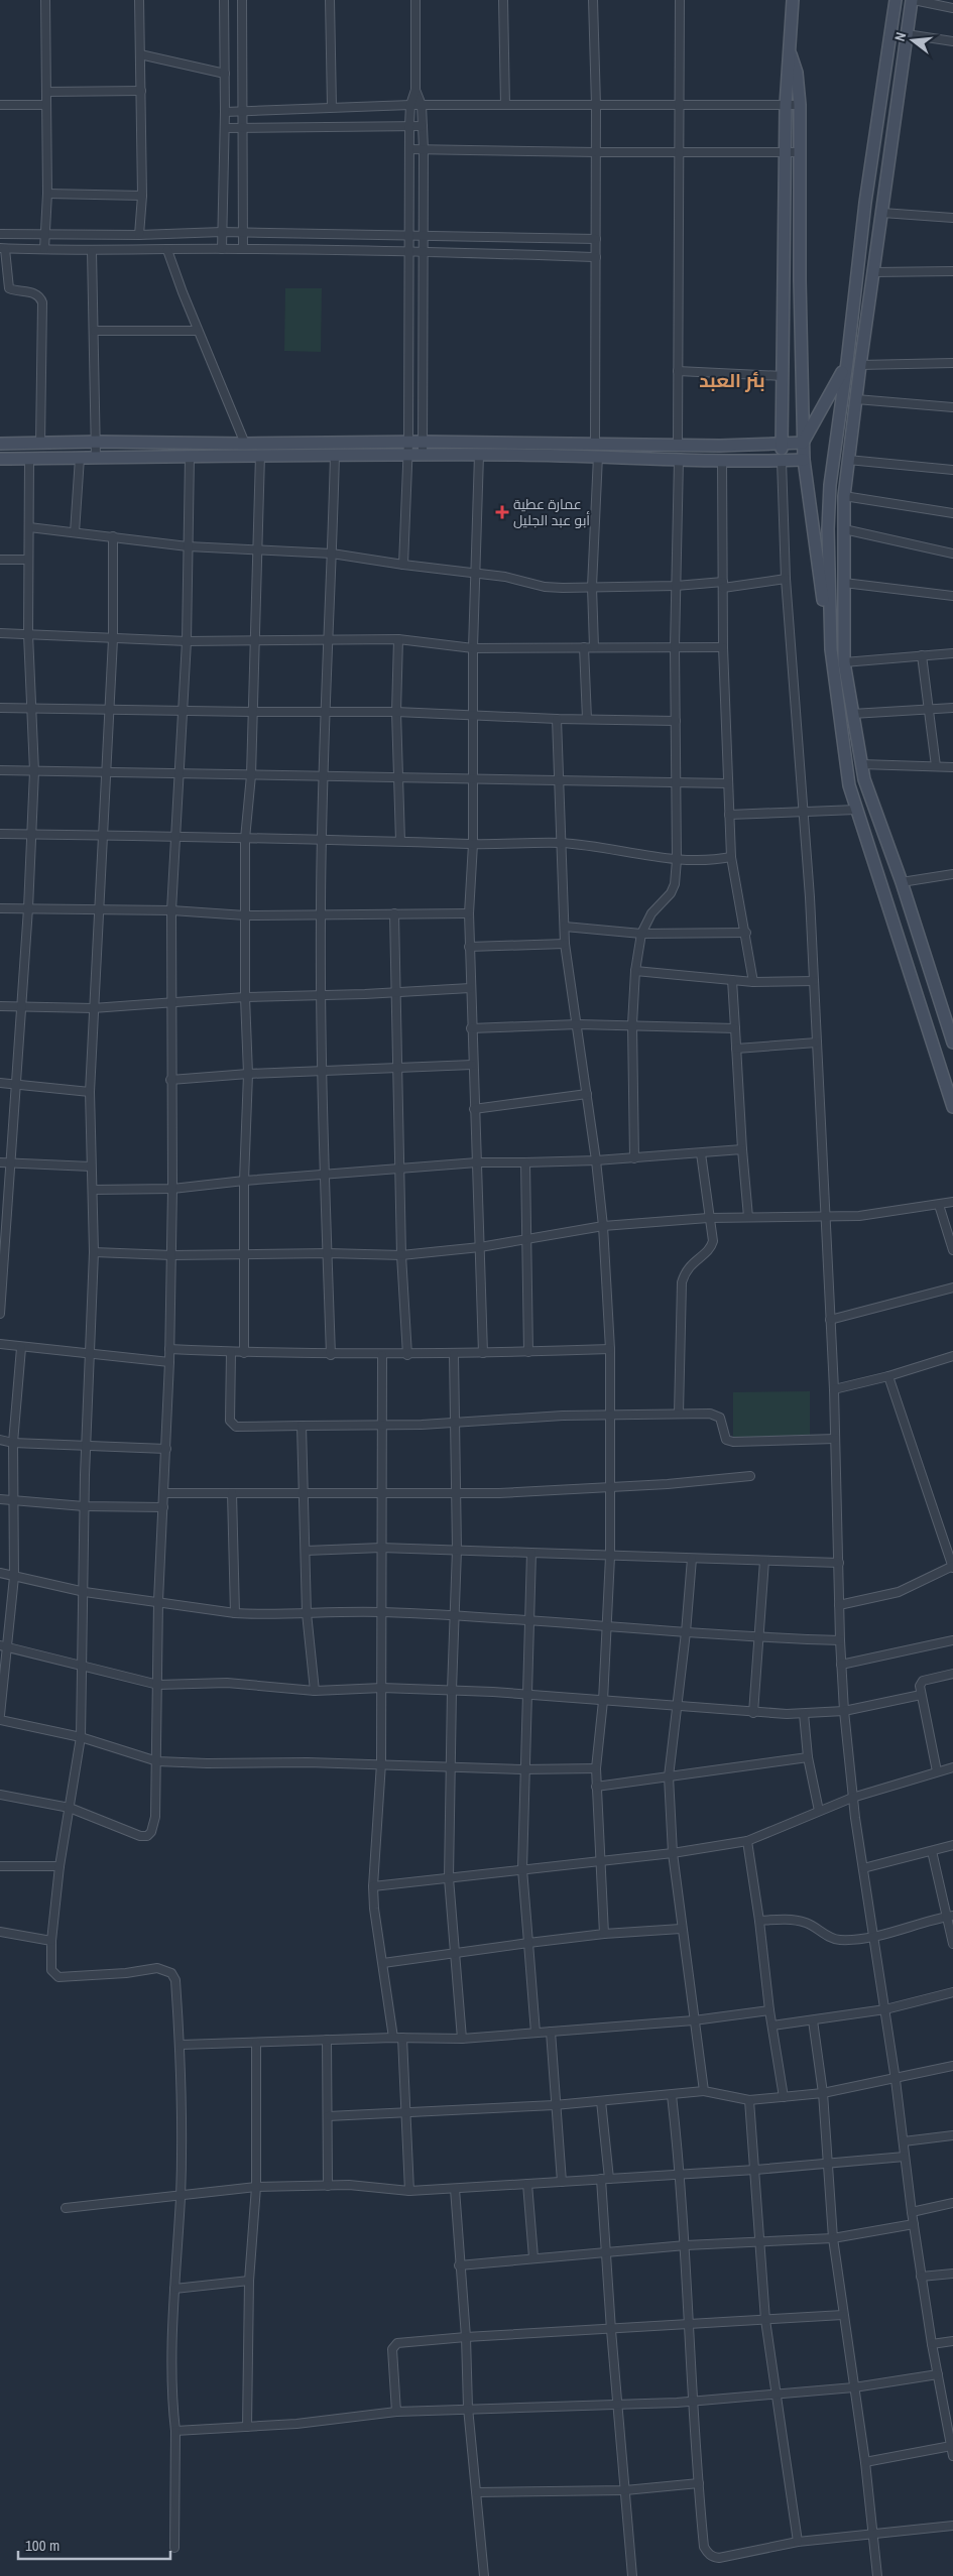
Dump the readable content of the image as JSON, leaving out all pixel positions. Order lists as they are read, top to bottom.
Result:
{
  "districts": ["بئر العبد"],
  "places": {
    "health": ["عمارة عطية أبو عبد الجليل"]
  },
  "scale_bar": "100 m",
  "north": "left"
}
